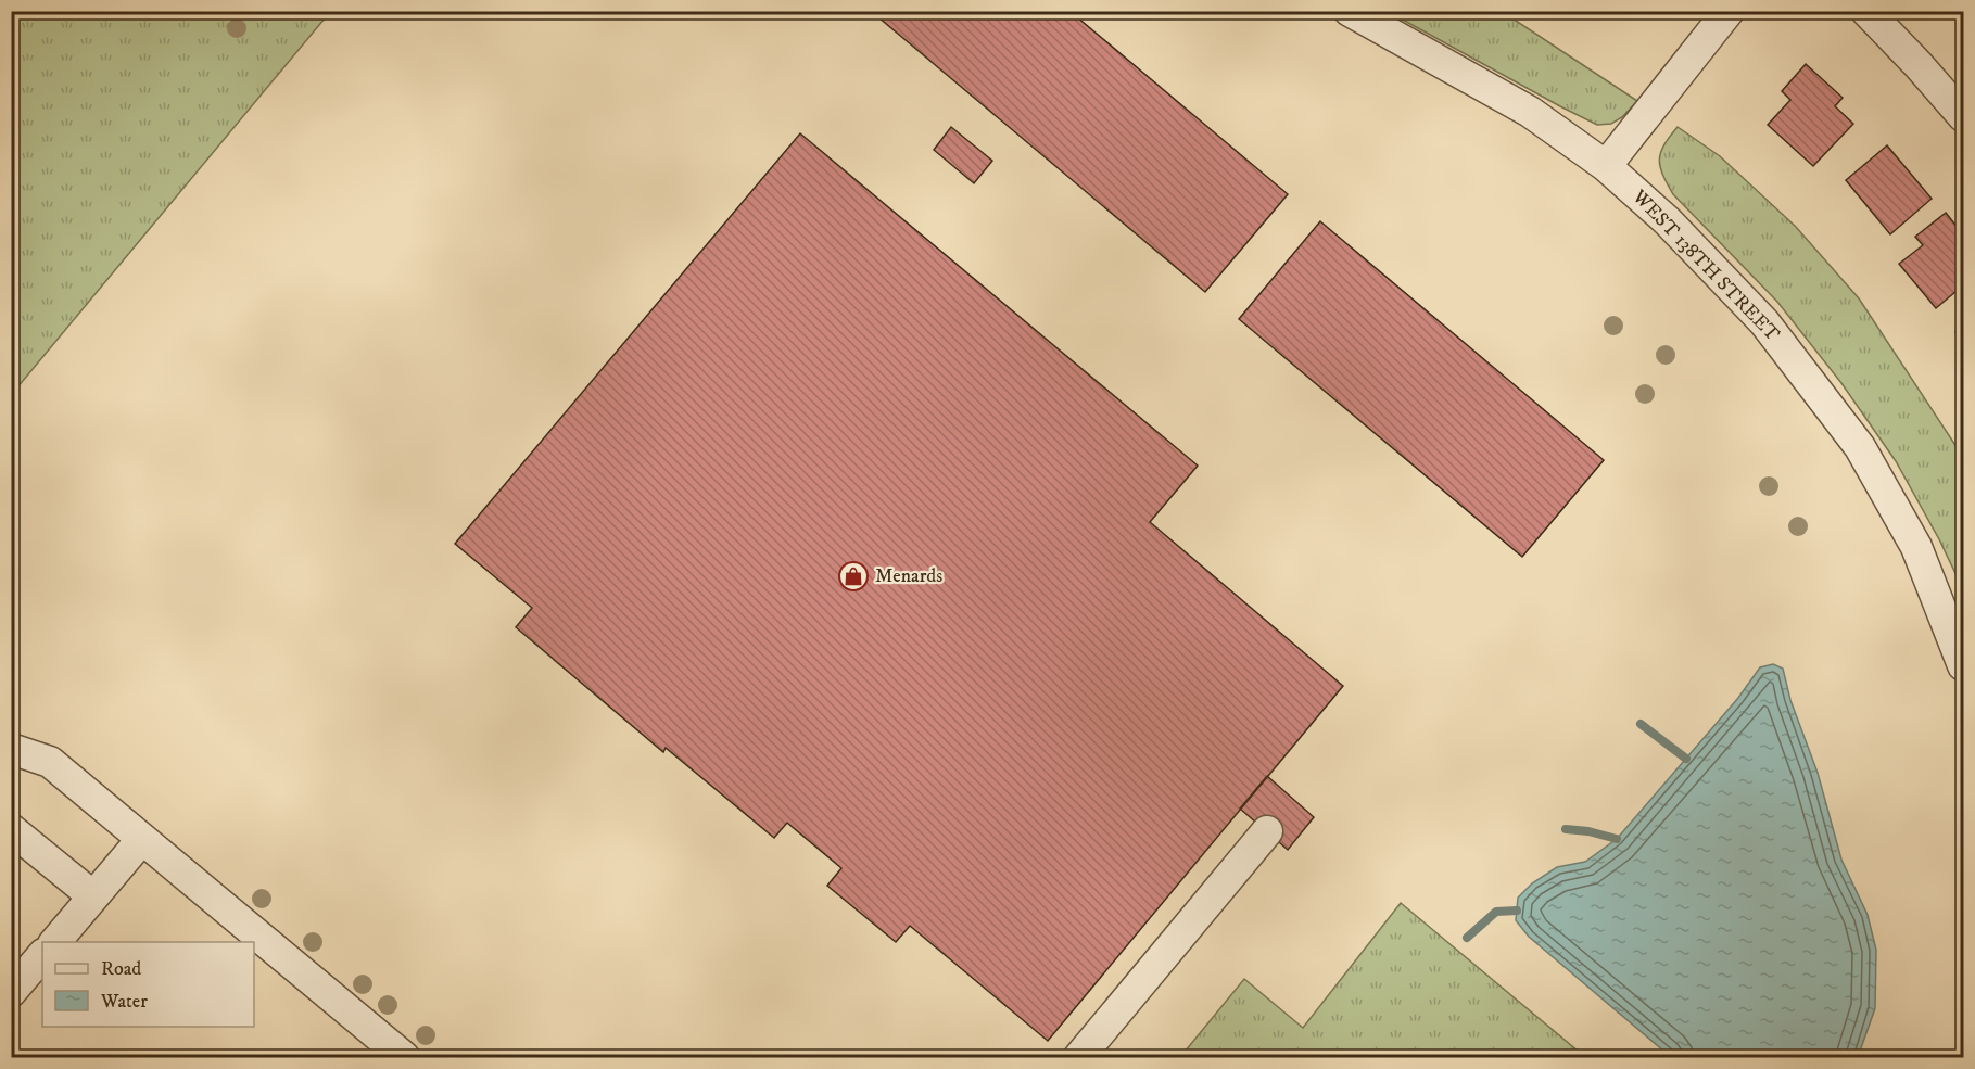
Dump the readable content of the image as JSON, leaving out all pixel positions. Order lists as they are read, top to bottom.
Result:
{
  "streets": {
    "street": ["WEST 138TH STREET"]
  },
  "places": {
    "shop": ["Menards"]
  },
  "legend": ["Road", "Water"]
}
